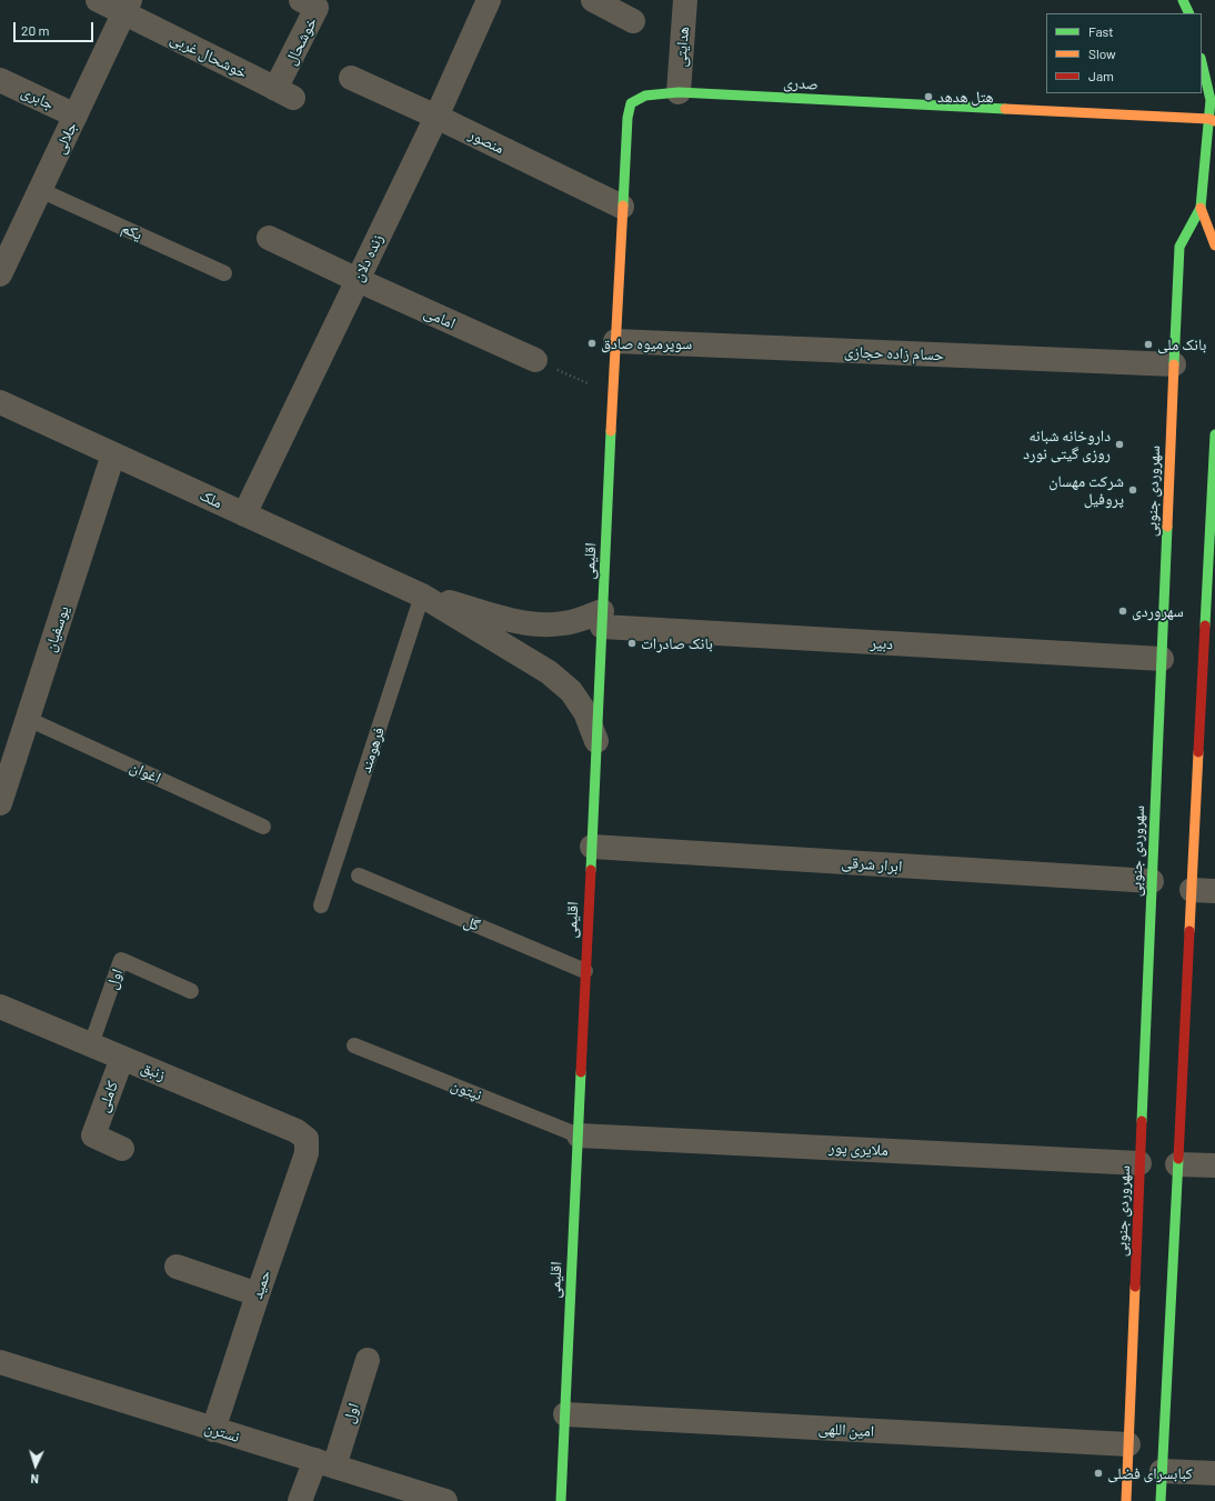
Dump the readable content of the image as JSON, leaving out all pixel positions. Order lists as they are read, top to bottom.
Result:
{
  "streets": {
    "main road": ["صدری", "سهروردی جنوبی", "اقلیمی"],
    "street": [
      "خوشحال",
      "هدایتی",
      "خوشحال غربی",
      "جابری",
      "جلالی",
      "منصور",
      "زنده دلان",
      "امامی",
      "حسام زاده حجازی",
      "ملک",
      "یوسفیان",
      "دبیر",
      "ابرار شرقی",
      "اول",
      "زنبق",
      "کاملی",
      "ملایری پور",
      "حمید",
      "امین اللهی",
      "نسترن"
    ],
    "lane": [
      "یکم",
      "فرهومند",
      "اغوان",
      "گل",
      "نپتون"
    ]
  },
  "crossings": [
    ["خوشحال", "خوشحال غربی"],
    ["هدایتی", "صدری"],
    ["خوشحال غربی", "جلالی"],
    ["صدری", "منصور"],
    ["صدری", "حسام زاده حجازی"],
    ["صدری", "سهروردی جنوبی"],
    ["صدری", "اقلیمی"],
    ["جابری", "جلالی"],
    ["جلالی", "یکم"],
    ["منصور", "زنده دلان"],
    ["زنده دلان", "امامی"],
    ["زنده دلان", "ملک"],
    ["حسام زاده حجازی", "سهروردی جنوبی"],
    ["حسام زاده حجازی", "اقلیمی"],
    ["سهروردی جنوبی", "دبیر"],
    ["سهروردی جنوبی", "ابرار شرقی"],
    ["سهروردی جنوبی", "ملایری پور"],
    ["سهروردی جنوبی", "امین اللهی"],
    ["ملک", "یوسفیان"],
    ["ملک", "فرهومند"],
    ["اقلیمی", "دبیر"],
    ["اقلیمی", "ابرار شرقی"],
    ["اقلیمی", "گل"],
    ["اقلیمی", "نپتون"],
    ["اقلیمی", "ملایری پور"],
    ["اقلیمی", "امین اللهی"],
    ["یوسفیان", "اغوان"],
    ["اول", "زنبق"],
    ["اول", "نسترن"],
    ["زنبق", "کاملی"],
    ["زنبق", "حمید"],
    ["نپتون", "ملایری پور"],
    ["حمید", "نسترن"]
  ],
  "places": [
    "هتل هدهد",
    "سوپرمیوه صادق",
    "بانک ملی",
    "داروخانه شبانه روزی گیتی نورد",
    "شرکت مهسان پروفیل",
    "سهروردی",
    "بانک صادرات",
    "کبابسرای فضلی"
  ],
  "legend": ["Fast", "Slow", "Jam"],
  "scale_bar": "20 m",
  "north": "bottom"
}
